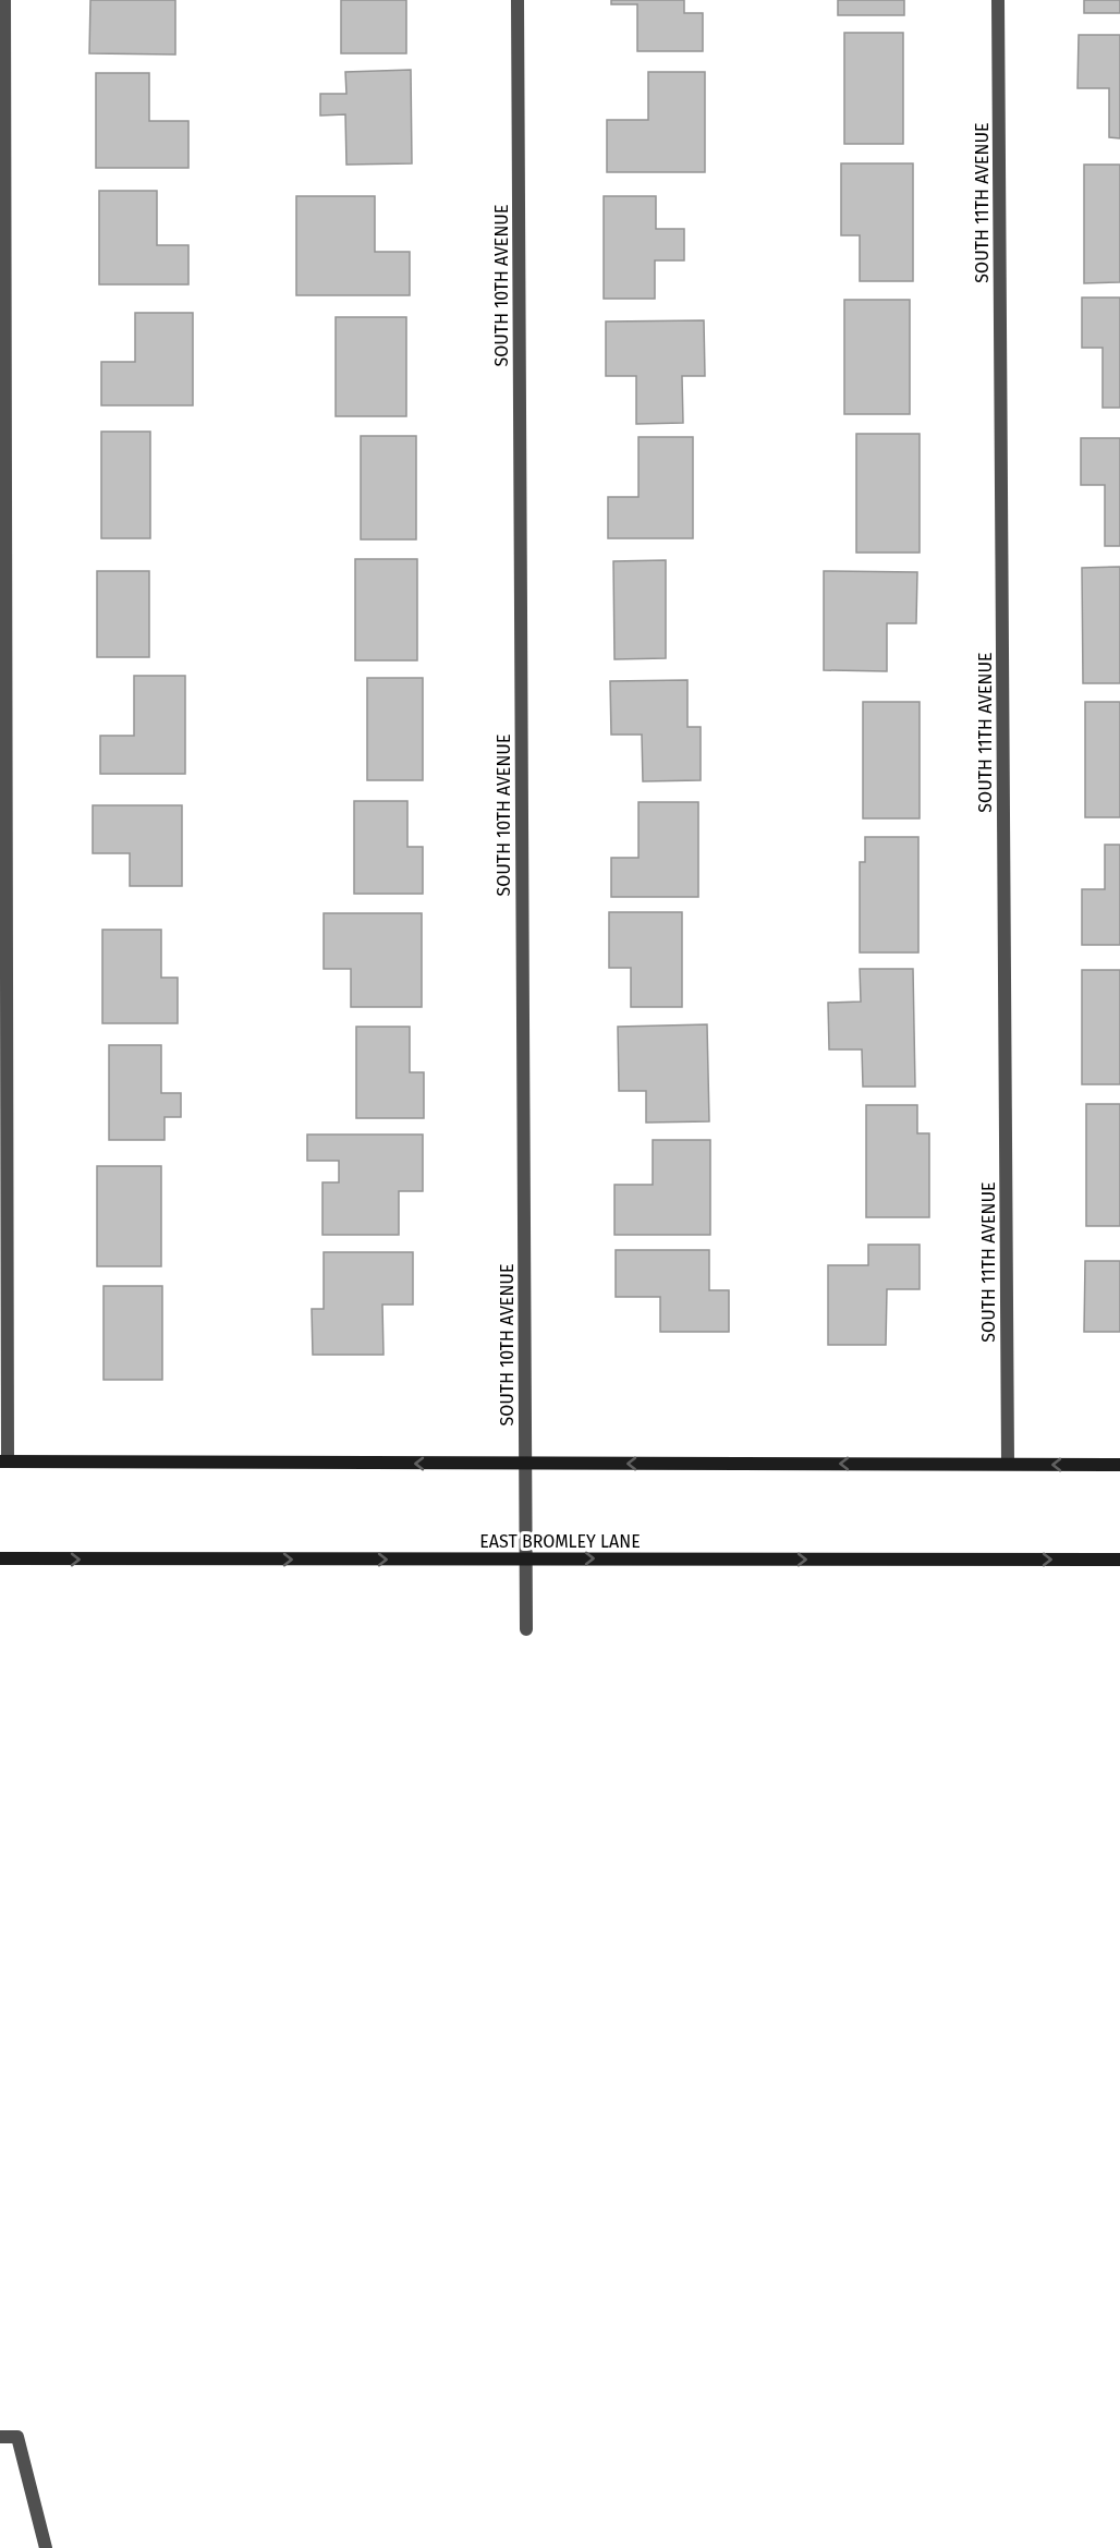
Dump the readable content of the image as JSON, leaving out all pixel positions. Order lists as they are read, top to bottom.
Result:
{
  "streets": {
    "main road": ["EAST BROMLEY LANE"],
    "street": ["SOUTH 11TH AVENUE", "SOUTH 10TH AVENUE"]
  },
  "crossings": [
    ["SOUTH 10TH AVENUE", "EAST BROMLEY LANE"]
  ]
}
